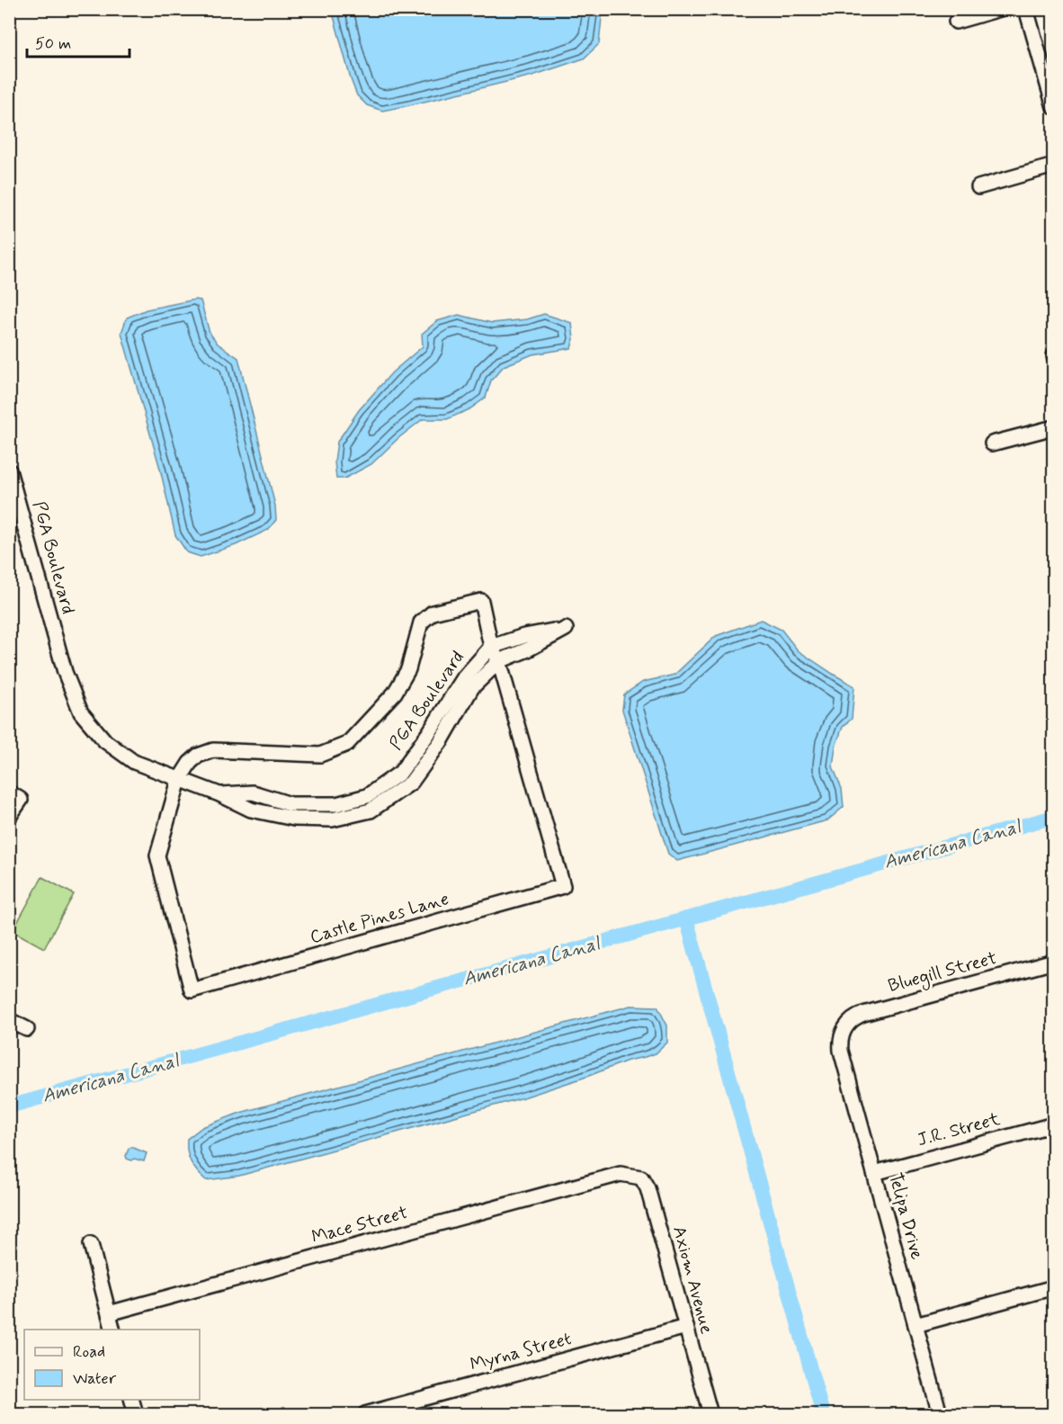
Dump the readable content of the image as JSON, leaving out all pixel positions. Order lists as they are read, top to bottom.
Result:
{
  "streets": {
    "street": [
      "PGA Boulevard",
      "Castle Pines Lane",
      "Bluegill Street",
      "J.R. Street",
      "Telipa Drive",
      "Mace Street",
      "Axiom Avenue",
      "Myrna Street"
    ]
  },
  "crossings": [
    ["PGA Boulevard", "Castle Pines Lane"],
    ["Bluegill Street", "Telipa Drive"],
    ["J.R. Street", "Telipa Drive"],
    ["Mace Street", "Axiom Avenue"],
    ["Axiom Avenue", "Myrna Street"]
  ],
  "water": ["Americana Canal"],
  "legend": ["Road", "Water"],
  "scale_bar": "50 m"
}
